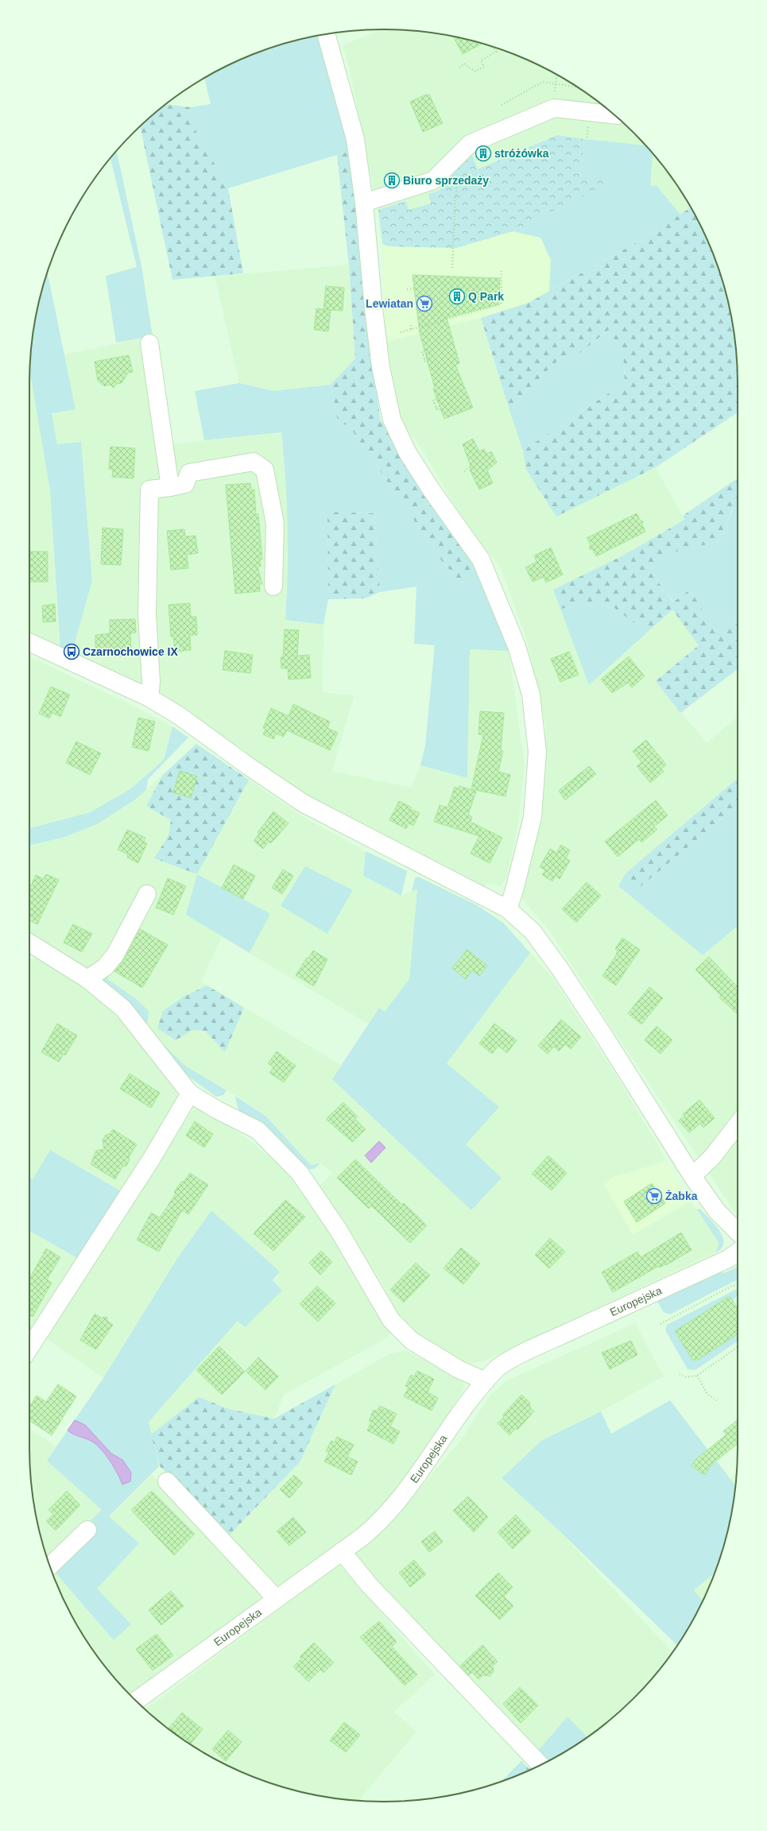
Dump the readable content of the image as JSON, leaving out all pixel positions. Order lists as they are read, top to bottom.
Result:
{
  "streets": {
    "street": ["Europejska"]
  },
  "places": {
    "building": ["stróżówka", "Biuro sprzedaży", "Q Park"],
    "supermarket": ["Lewiatan", "Żabka"],
    "bus stop": ["Czarnochowice IX"]
  }
}
